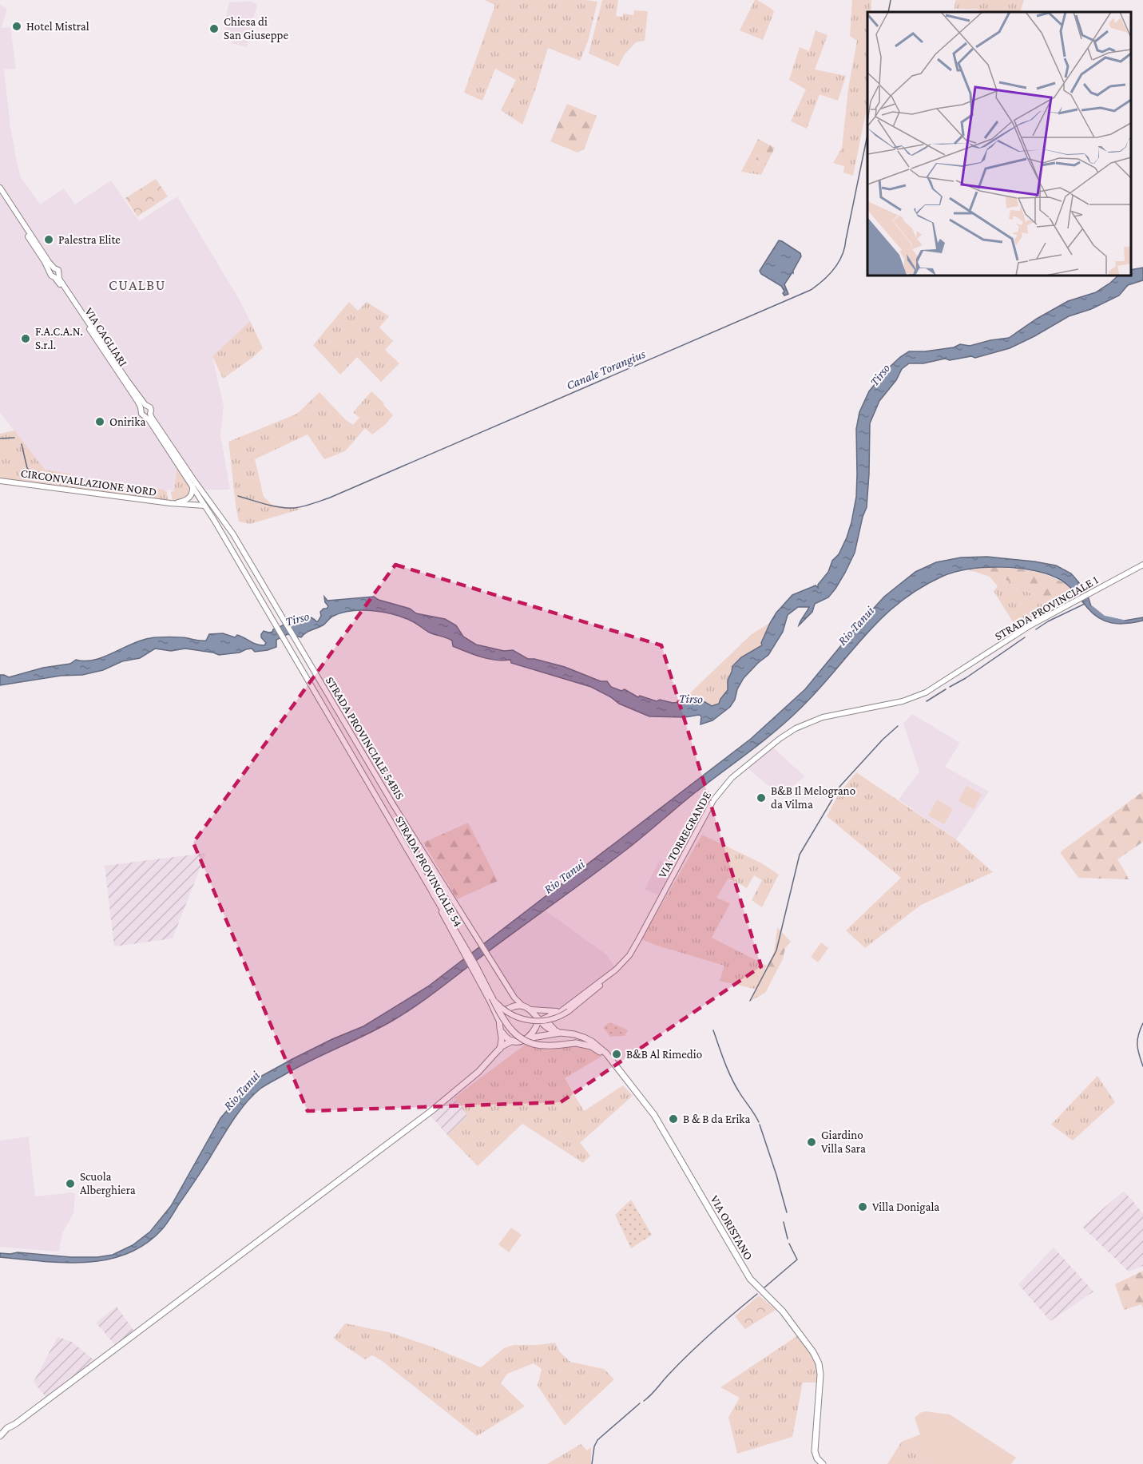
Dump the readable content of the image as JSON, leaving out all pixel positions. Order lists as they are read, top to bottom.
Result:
{
  "streets": {
    "main road": [
      "VIA CAGLIARI",
      "CIRCONVALLAZIONE NORD",
      "STRADA PROVINCIALE 1",
      "STRADA PROVINCIALE 54BIS",
      "VIA TORREGRANDE",
      "STRADA PROVINCIALE 54",
      "VIA ORISTANO"
    ]
  },
  "crossings": [
    ["VIA CAGLIARI", "STRADA PROVINCIALE 54BIS"],
    ["VIA CAGLIARI", "STRADA PROVINCIALE 54"],
    ["CIRCONVALLAZIONE NORD", "STRADA PROVINCIALE 54"],
    ["STRADA PROVINCIALE 1", "VIA TORREGRANDE"],
    ["STRADA PROVINCIALE 54BIS", "STRADA PROVINCIALE 54"],
    ["STRADA PROVINCIALE 54BIS", "VIA ORISTANO"],
    ["STRADA PROVINCIALE 54", "VIA ORISTANO"]
  ],
  "districts": ["CUALBU"],
  "water": ["Canale Torangius", "Tirso", "Rio Tanui"],
  "places": [
    "Hotel Mistral",
    "Chiesa di San Giuseppe",
    "Palestra Elite",
    "F.A.C.A.N. S.r.l.",
    "Onirika",
    "B&B Il Melograno da Vilma",
    "B&B Al Rimedio",
    "B & B da Erika",
    "Giardino Villa Sara",
    "Scuola Alberghiera",
    "Villa Donigala"
  ]
}
